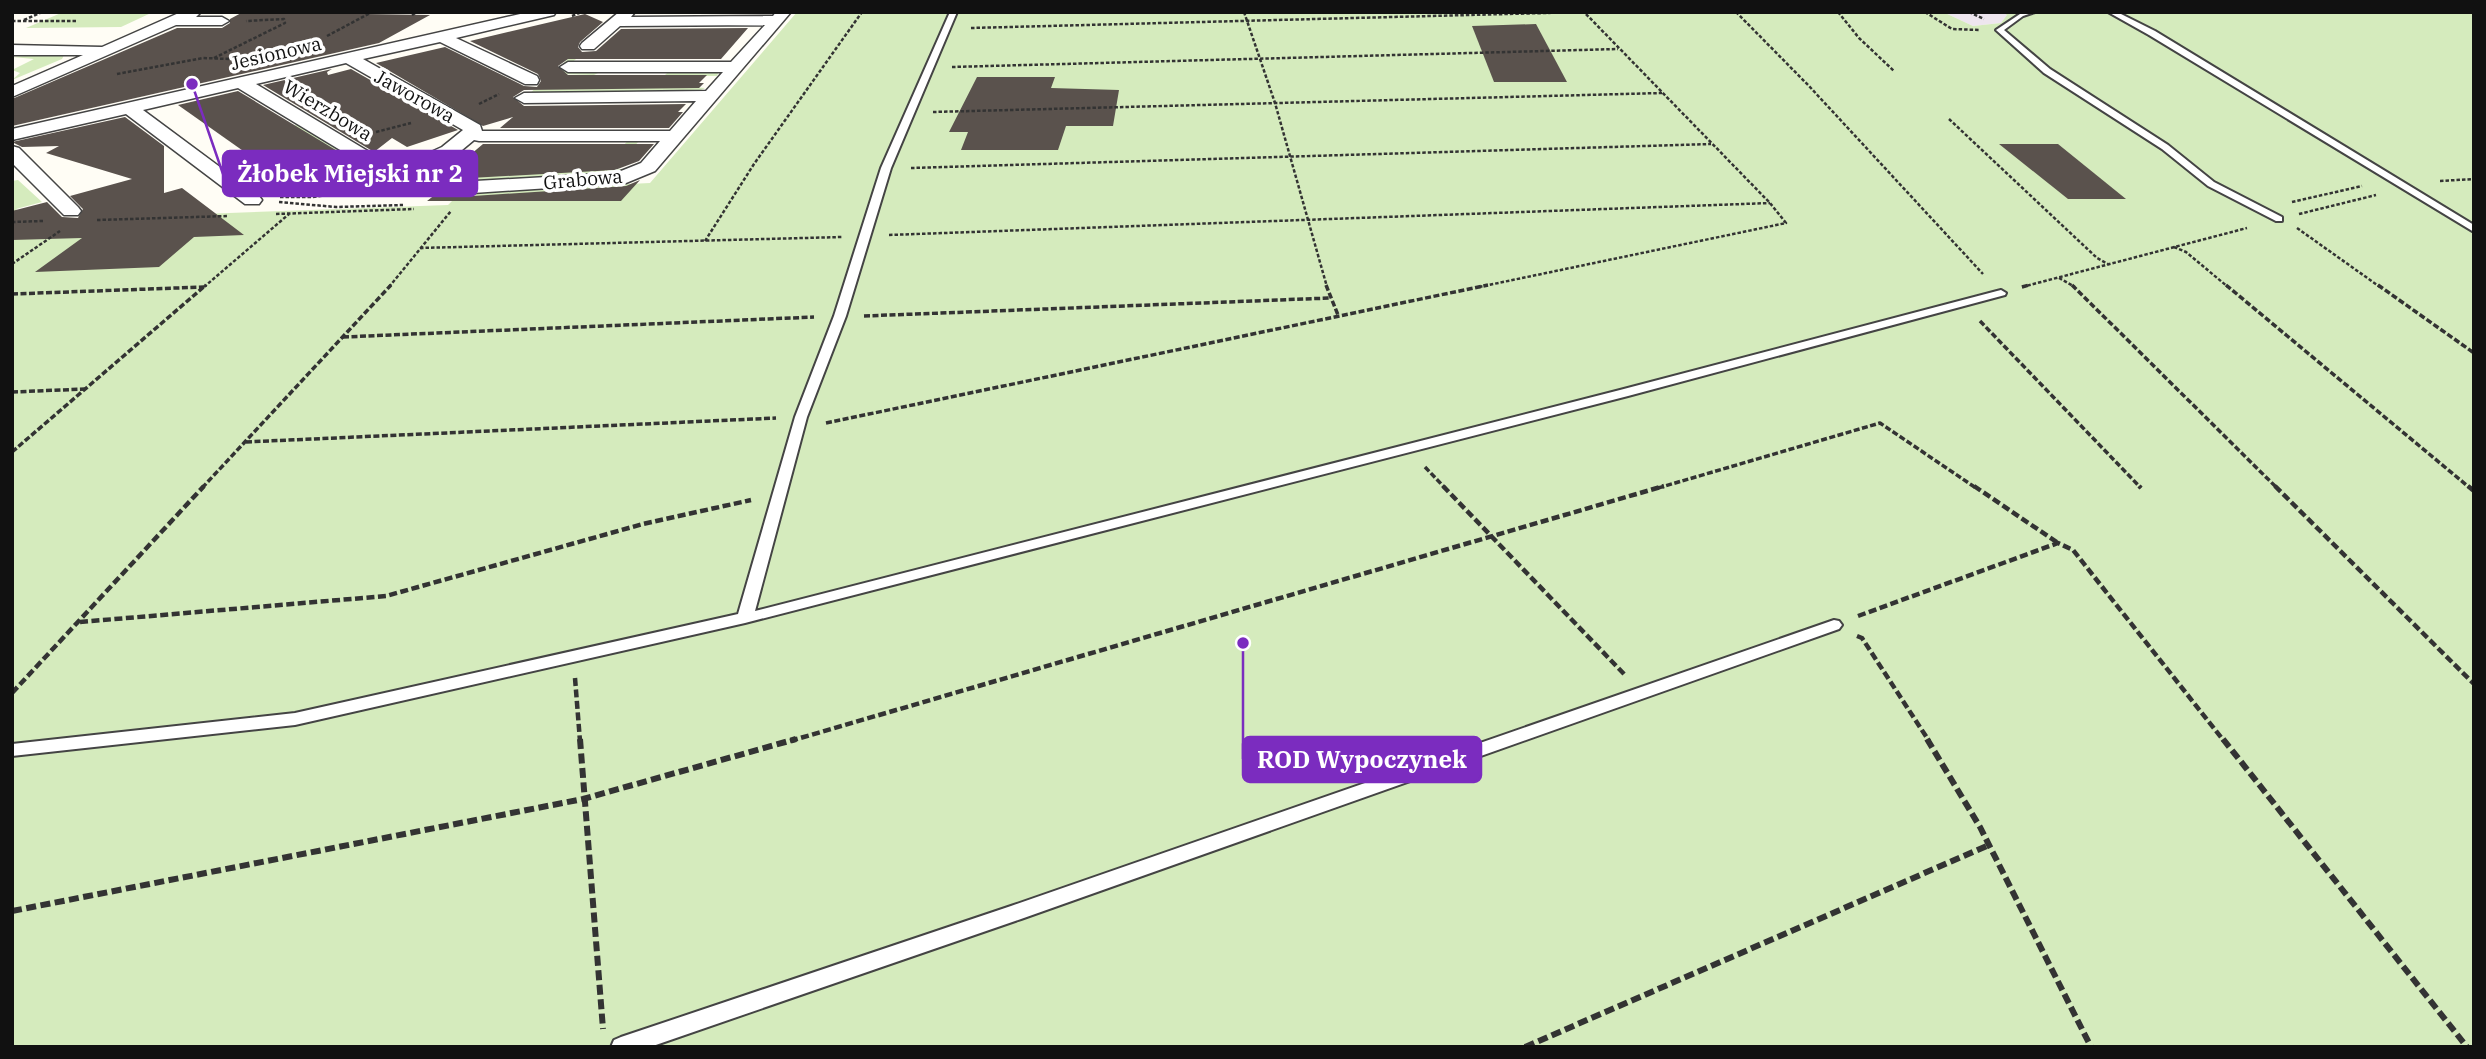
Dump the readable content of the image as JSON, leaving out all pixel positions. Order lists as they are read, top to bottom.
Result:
{
  "streets": {
    "street": [
      "Jesionowa",
      "Jaworowa",
      "Wierzbowa",
      "Grabowa"
    ]
  },
  "crossings": [
    ["Jesionowa", "Jaworowa"],
    ["Jesionowa", "Wierzbowa"],
    ["Jaworowa", "Wierzbowa"],
    ["Jaworowa", "Grabowa"],
    ["Wierzbowa", "Grabowa"]
  ],
  "places": ["Żłobek Miejski nr 2", "ROD Wypoczynek"]
}
